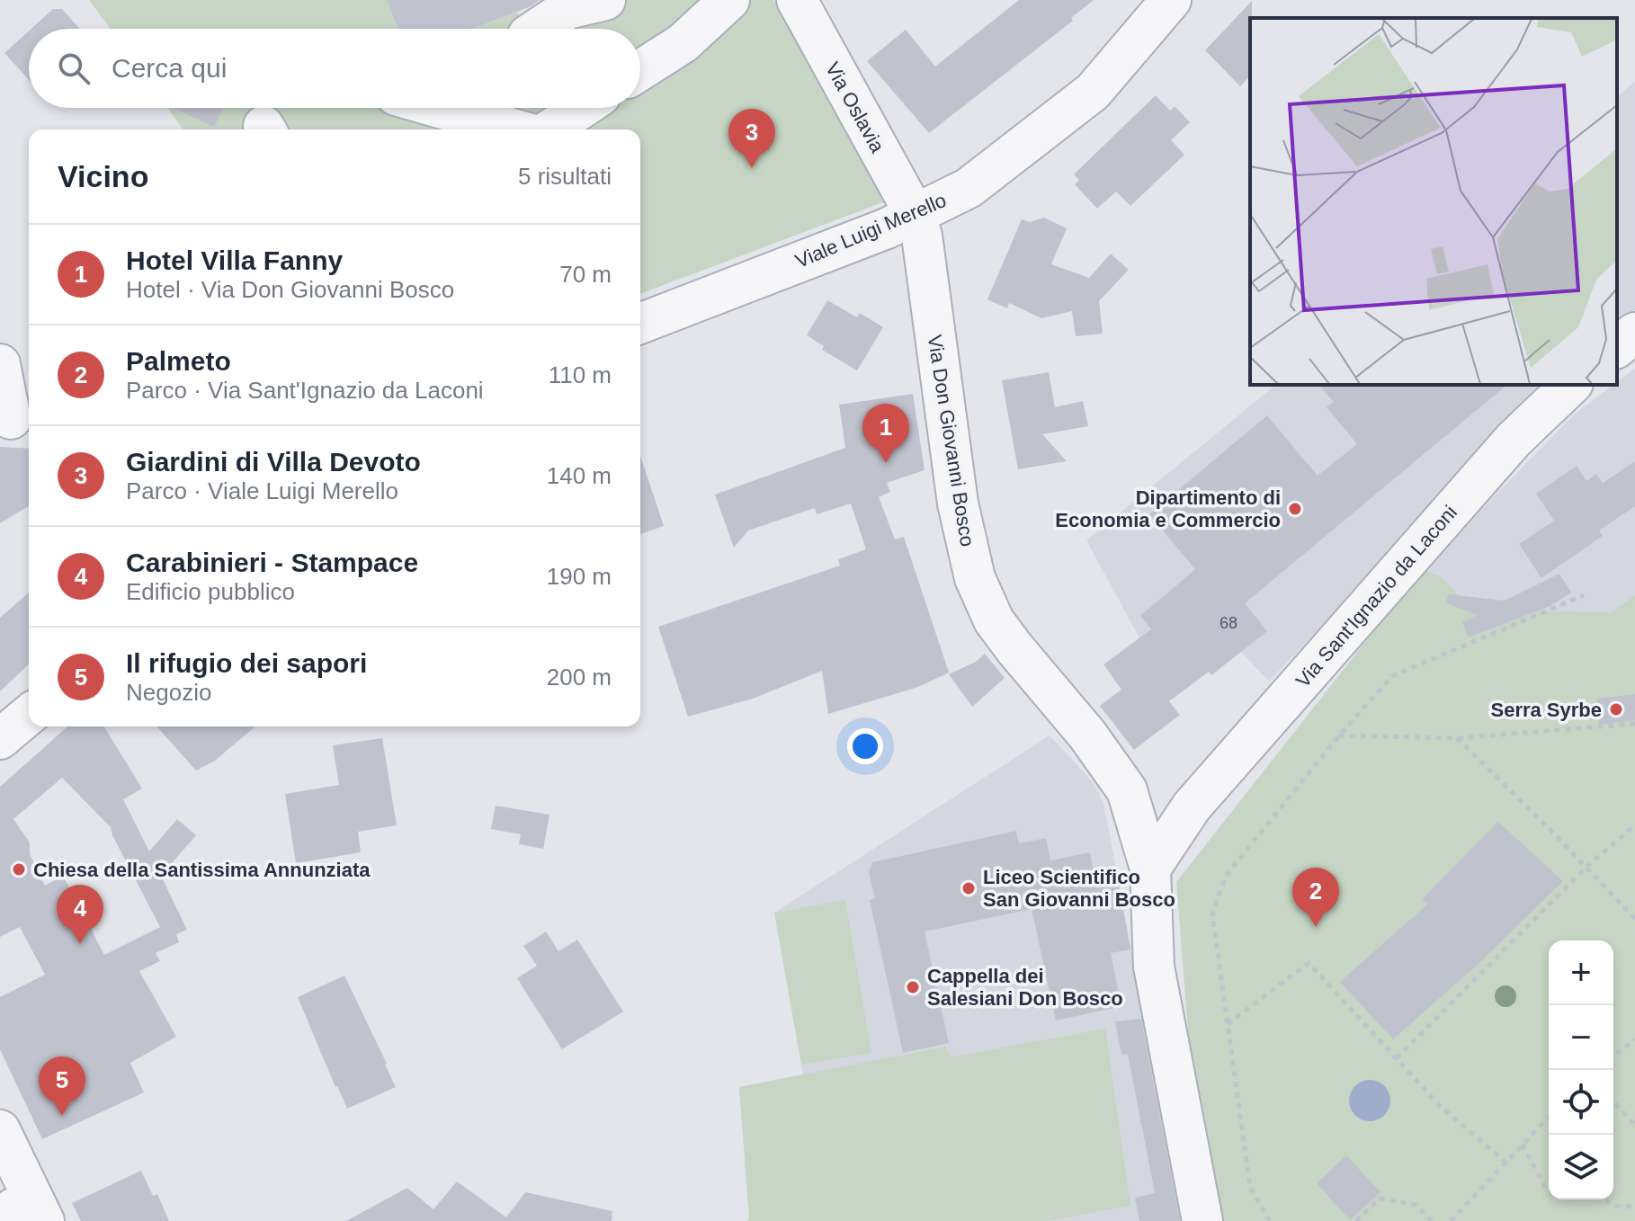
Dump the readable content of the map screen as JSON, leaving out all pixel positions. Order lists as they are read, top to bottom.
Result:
{
  "streets": {
    "street": [
      "Via Oslavia",
      "Viale Luigi Merello",
      "Via Don Giovanni Bosco",
      "Via Sant'Ignazio da Laconi"
    ]
  },
  "crossings": [
    ["Via Oslavia", "Viale Luigi Merello"],
    ["Via Oslavia", "Via Don Giovanni Bosco"],
    ["Viale Luigi Merello", "Via Don Giovanni Bosco"]
  ],
  "places": [
    "Dipartimento di Economia e Commercio",
    "Serra Syrbe",
    "Chiesa della Santissima Annunziata",
    "Liceo Scientifico San Giovanni Bosco",
    "Cappella dei Salesiani Don Bosco"
  ],
  "house_numbers": ["68"],
  "page": {
    "search": "Cerca qui",
    "pins": [
      "3",
      "1",
      "2",
      "4",
      "5"
    ],
    "heading": ["Vicino", "5 risultati"],
    "list": [
      {
        "mark": "1",
        "name": "Hotel Villa Fanny",
        "note": "Hotel · Via Don Giovanni Bosco",
        "value": "70 m"
      },
      {
        "mark": "2",
        "name": "Palmeto",
        "note": "Parco · Via Sant'Ignazio da Laconi",
        "value": "110 m"
      },
      {
        "mark": "3",
        "name": "Giardini di Villa Devoto",
        "note": "Parco · Viale Luigi Merello",
        "value": "140 m"
      },
      {
        "mark": "4",
        "name": "Carabinieri - Stampace",
        "note": "Edificio pubblico",
        "value": "190 m"
      },
      {
        "mark": "5",
        "name": "Il rifugio dei sapori",
        "note": "Negozio",
        "value": "200 m"
      }
    ],
    "map_buttons": ["+", "−"]
  }
}
